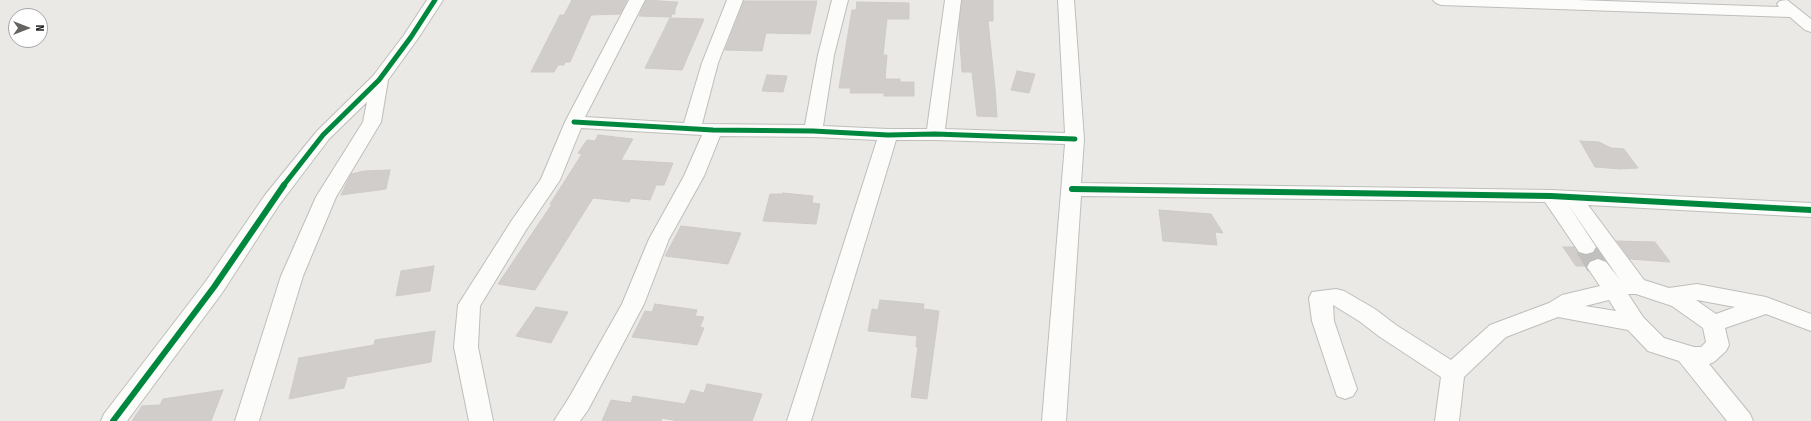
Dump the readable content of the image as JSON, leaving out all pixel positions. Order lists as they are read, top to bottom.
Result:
{
  "north": "right"
}
